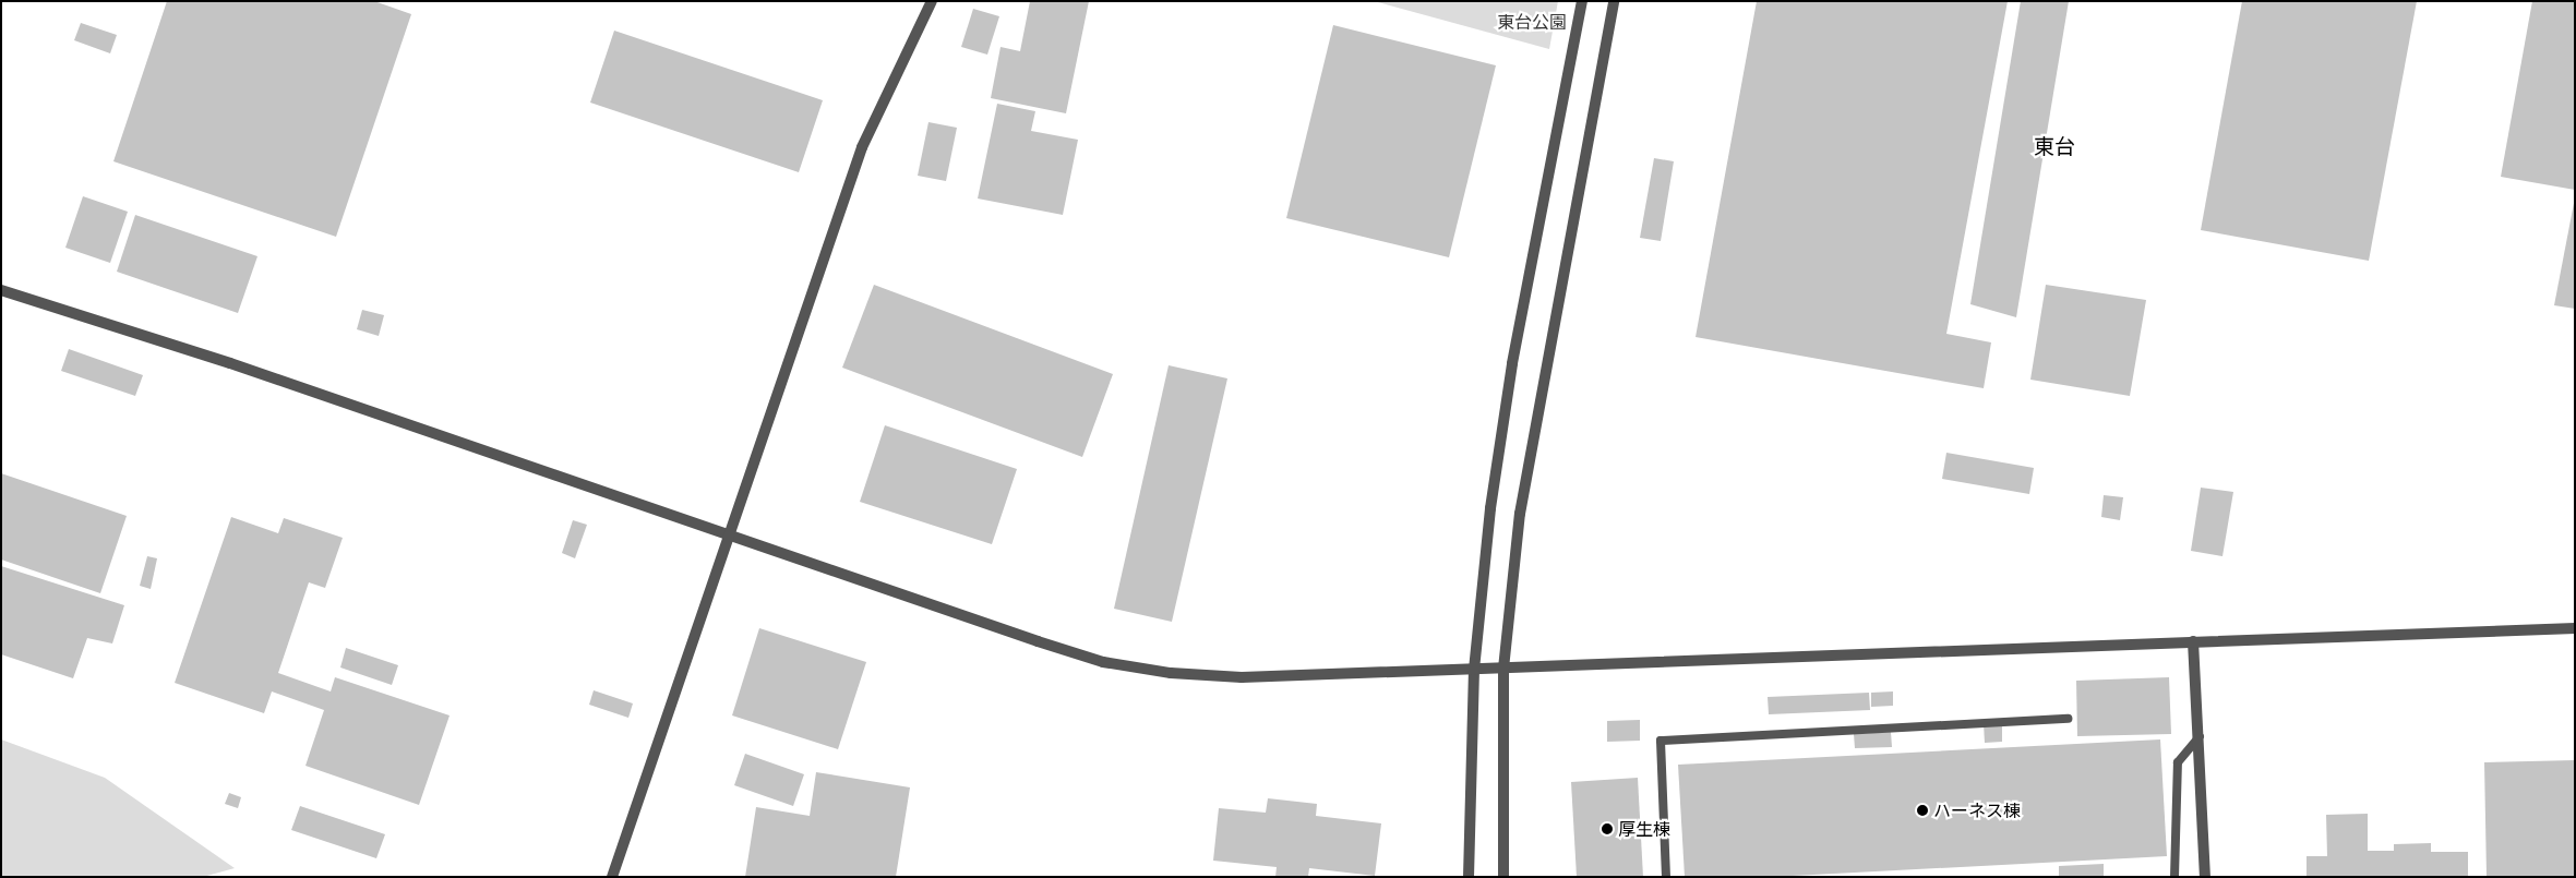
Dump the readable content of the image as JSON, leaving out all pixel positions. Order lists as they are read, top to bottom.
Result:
{
  "districts": ["東台"],
  "parks": ["東台公園"],
  "places": ["ハーネス棟", "厚生棟"]
}
